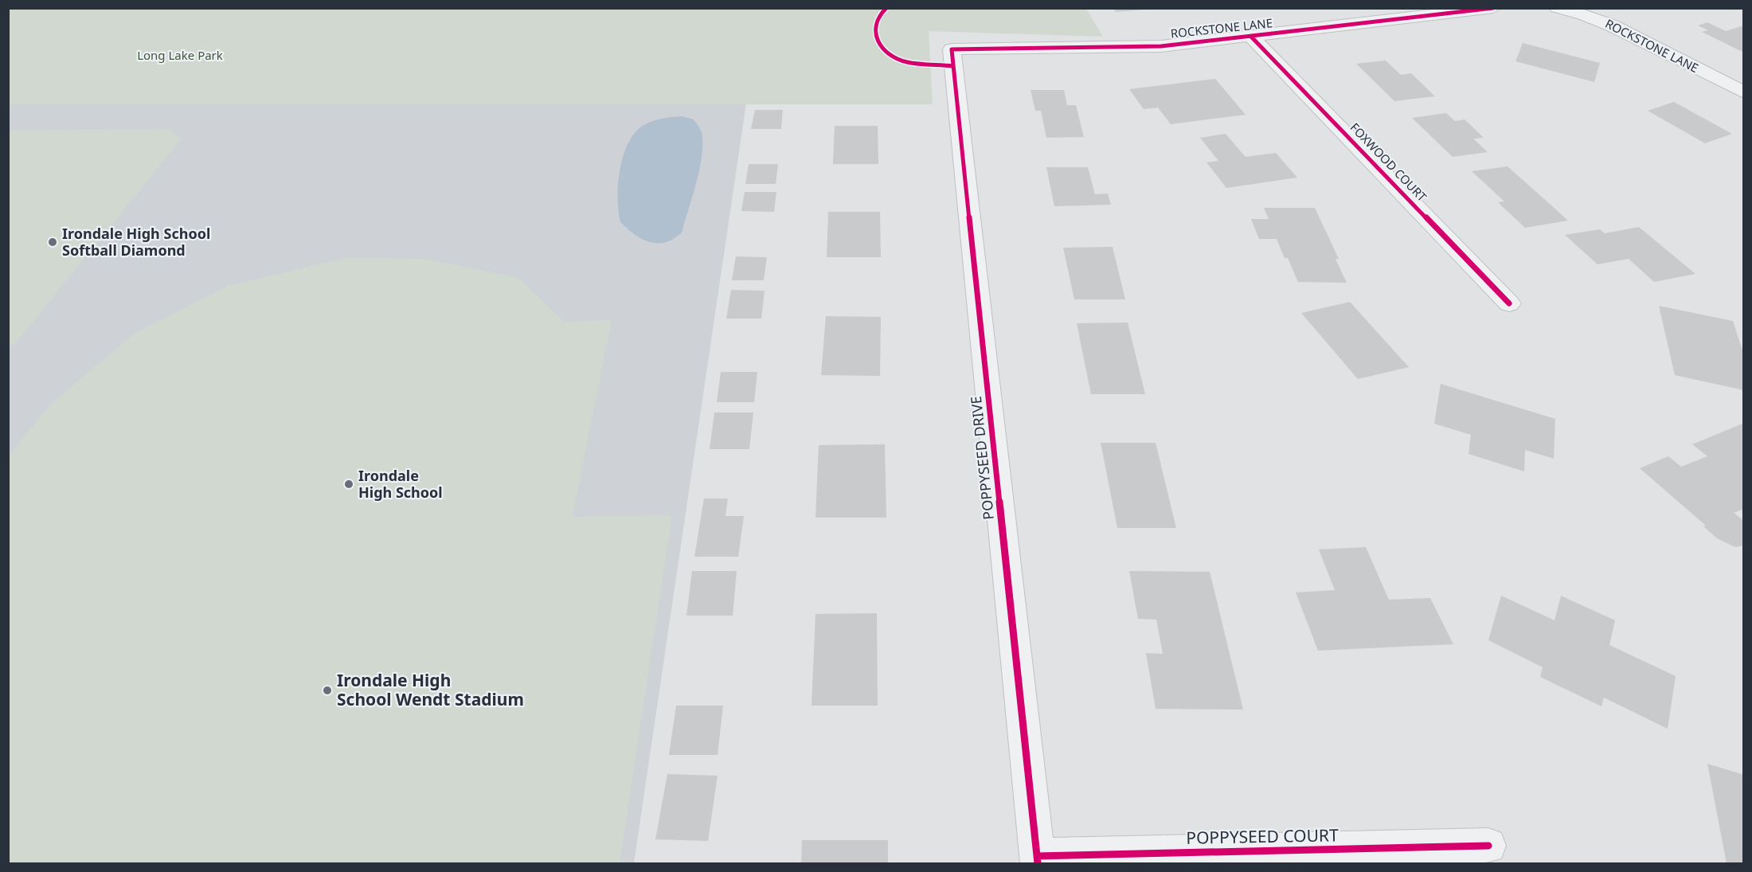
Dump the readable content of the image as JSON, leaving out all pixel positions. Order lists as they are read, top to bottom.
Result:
{
  "streets": {
    "street": [
      "ROCKSTONE LANE",
      "FOXWOOD COURT",
      "POPPYSEED DRIVE",
      "POPPYSEED COURT"
    ]
  },
  "crossings": [
    ["ROCKSTONE LANE", "FOXWOOD COURT"],
    ["ROCKSTONE LANE", "POPPYSEED DRIVE"],
    ["POPPYSEED DRIVE", "POPPYSEED COURT"]
  ],
  "parks": ["Long Lake Park"],
  "places": ["Irondale High School Softball Diamond", "Irondale High School", "Irondale High School Wendt Stadium"]
}
